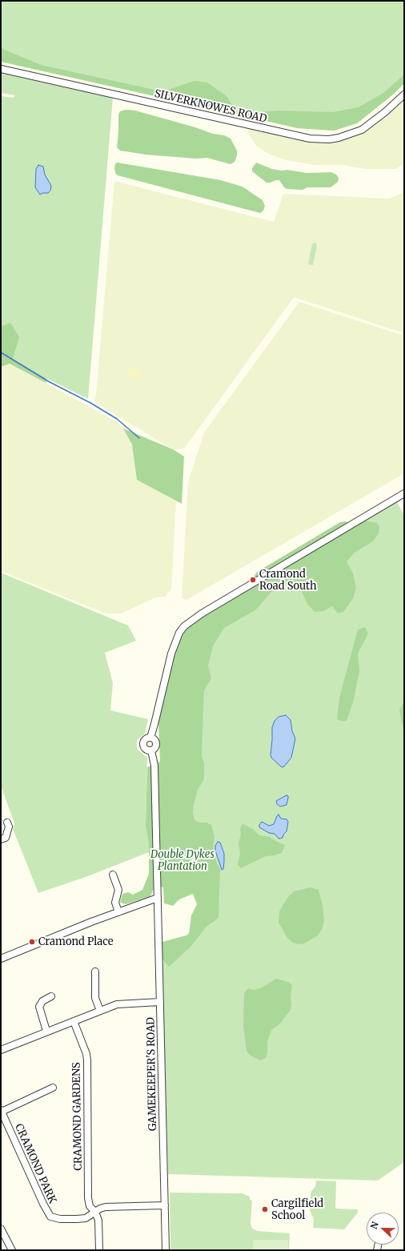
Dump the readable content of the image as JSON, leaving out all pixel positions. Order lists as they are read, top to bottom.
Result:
{
  "streets": {
    "street": [
      "SILVERKNOWES ROAD",
      "GAMEKEEPER'S ROAD",
      "CRAMOND GARDENS",
      "CRAMOND PARK"
    ]
  },
  "crossings": [
    ["GAMEKEEPER'S ROAD", "CRAMOND PARK"],
    ["CRAMOND GARDENS", "CRAMOND PARK"]
  ],
  "parks": ["Double Dykes Plantation"],
  "places": ["Cramond Road South", "Cramond Place", "Cargilfield School"],
  "north": "left"
}
